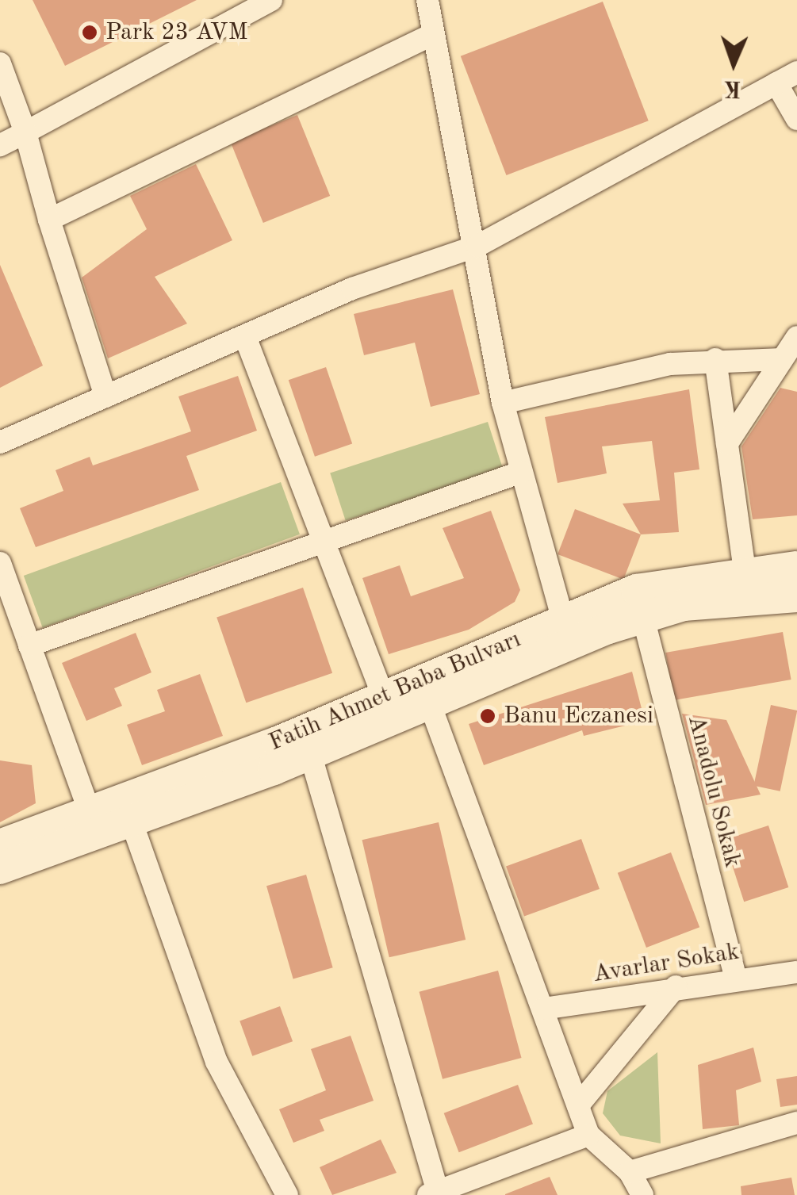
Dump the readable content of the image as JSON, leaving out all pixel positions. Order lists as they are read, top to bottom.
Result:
{
  "streets": {
    "main road": ["Fatih Ahmet Baba Bulvarı"],
    "street": ["Anadolu Sokak", "Avarlar Sokak"]
  },
  "crossings": [
    ["Fatih Ahmet Baba Bulvarı", "Anadolu Sokak"],
    ["Anadolu Sokak", "Avarlar Sokak"]
  ],
  "places": ["Park 23 AVM", "Banu Eczanesi"],
  "north": "bottom"
}
